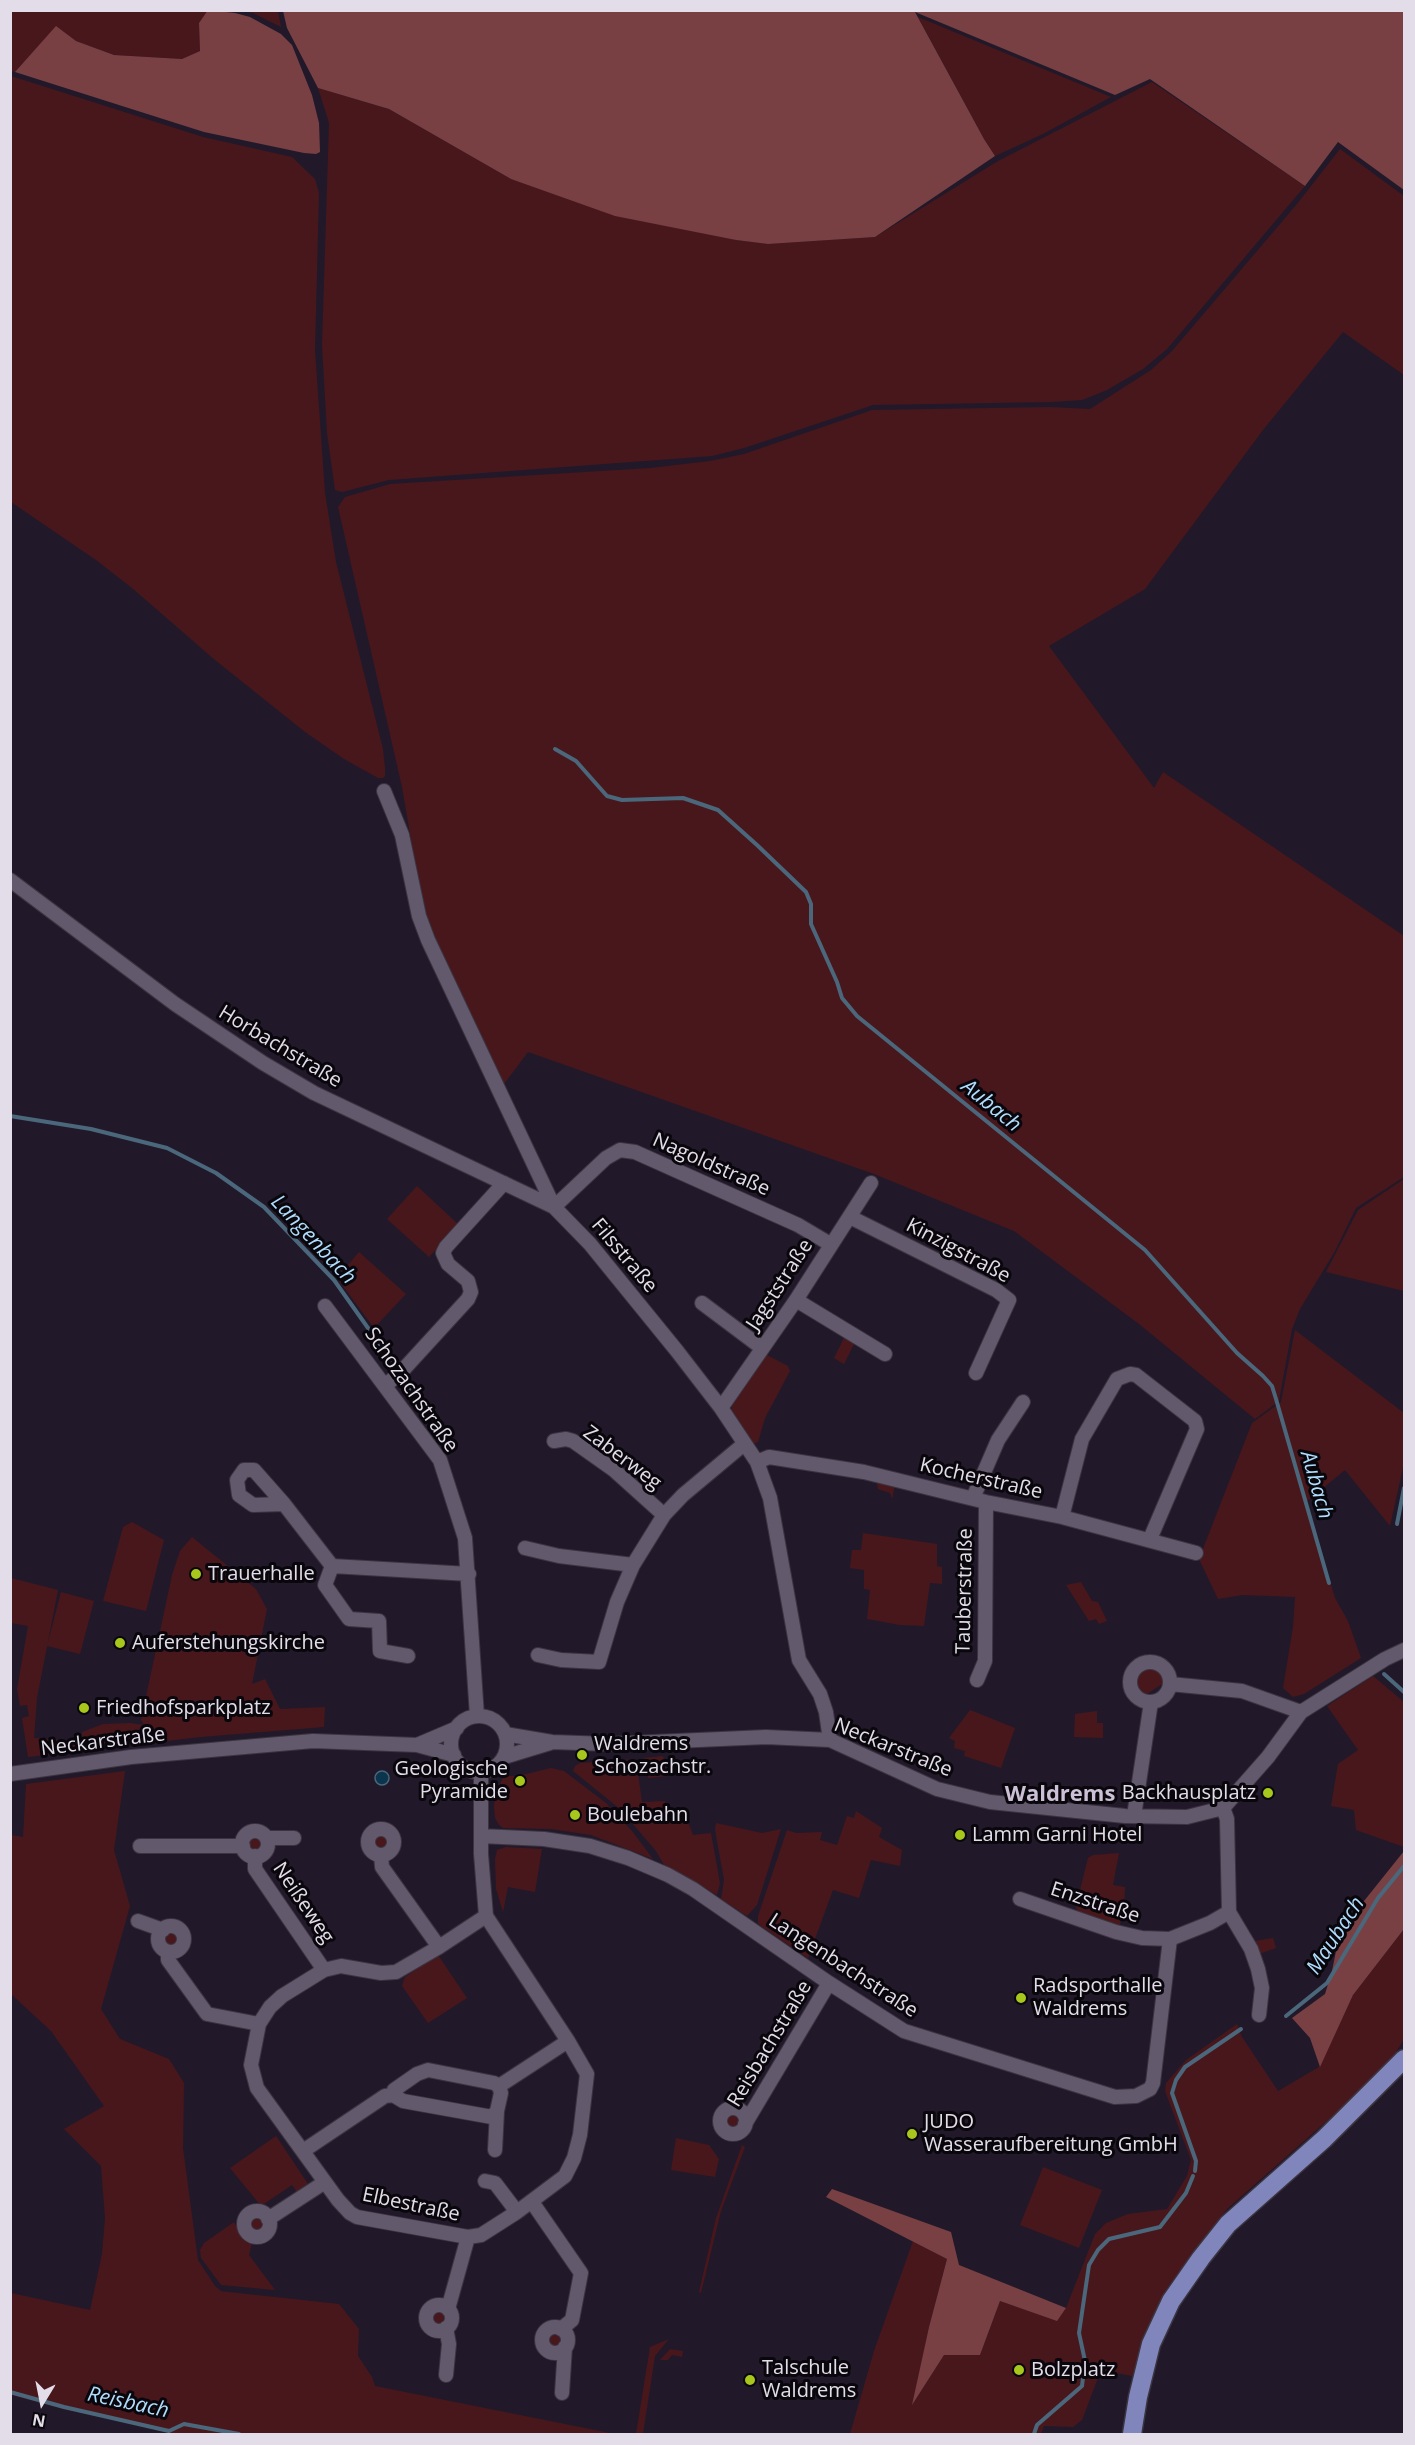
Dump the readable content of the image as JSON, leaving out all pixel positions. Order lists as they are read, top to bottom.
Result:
{
  "streets": {
    "street": [
      "Horbachstraße",
      "Nagoldstraße",
      "Kinzigstraße",
      "Filsstraße",
      "Jagststraße",
      "Schozachstraße",
      "Zaberweg",
      "Kocherstraße",
      "Tauberstraße",
      "Neckarstraße",
      "Neißeweg",
      "Enzstraße",
      "Langenbachstraße",
      "Reisbachstraße",
      "Elbestraße"
    ]
  },
  "crossings": [
    ["Horbachstraße", "Nagoldstraße"],
    ["Horbachstraße", "Filsstraße"],
    ["Nagoldstraße", "Filsstraße"],
    ["Nagoldstraße", "Jagststraße"],
    ["Kinzigstraße", "Jagststraße"],
    ["Filsstraße", "Jagststraße"],
    ["Filsstraße", "Kocherstraße"],
    ["Filsstraße", "Neckarstraße"],
    ["Schozachstraße", "Neckarstraße"],
    ["Schozachstraße", "Elbestraße"],
    ["Kocherstraße", "Tauberstraße"],
    ["Neckarstraße", "Elbestraße"],
    ["Neißeweg", "Elbestraße"],
    ["Enzstraße", "Langenbachstraße"],
    ["Langenbachstraße", "Reisbachstraße"],
    ["Langenbachstraße", "Elbestraße"]
  ],
  "districts": ["Waldrems"],
  "water": [
    "Aubach",
    "Langenbach",
    "Maubach",
    "Reisbach"
  ],
  "places": [
    "Trauerhalle",
    "Auferstehungskirche",
    "Friedhofsparkplatz",
    "Waldrems Schozachstr.",
    "Geologische Pyramide",
    "Backhausplatz",
    "Boulebahn",
    "Lamm Garni Hotel",
    "Radsporthalle Waldrems",
    "JUDO Wasseraufbereitung GmbH",
    "Bolzplatz",
    "Talschule Waldrems"
  ],
  "north": "bottom"
}
